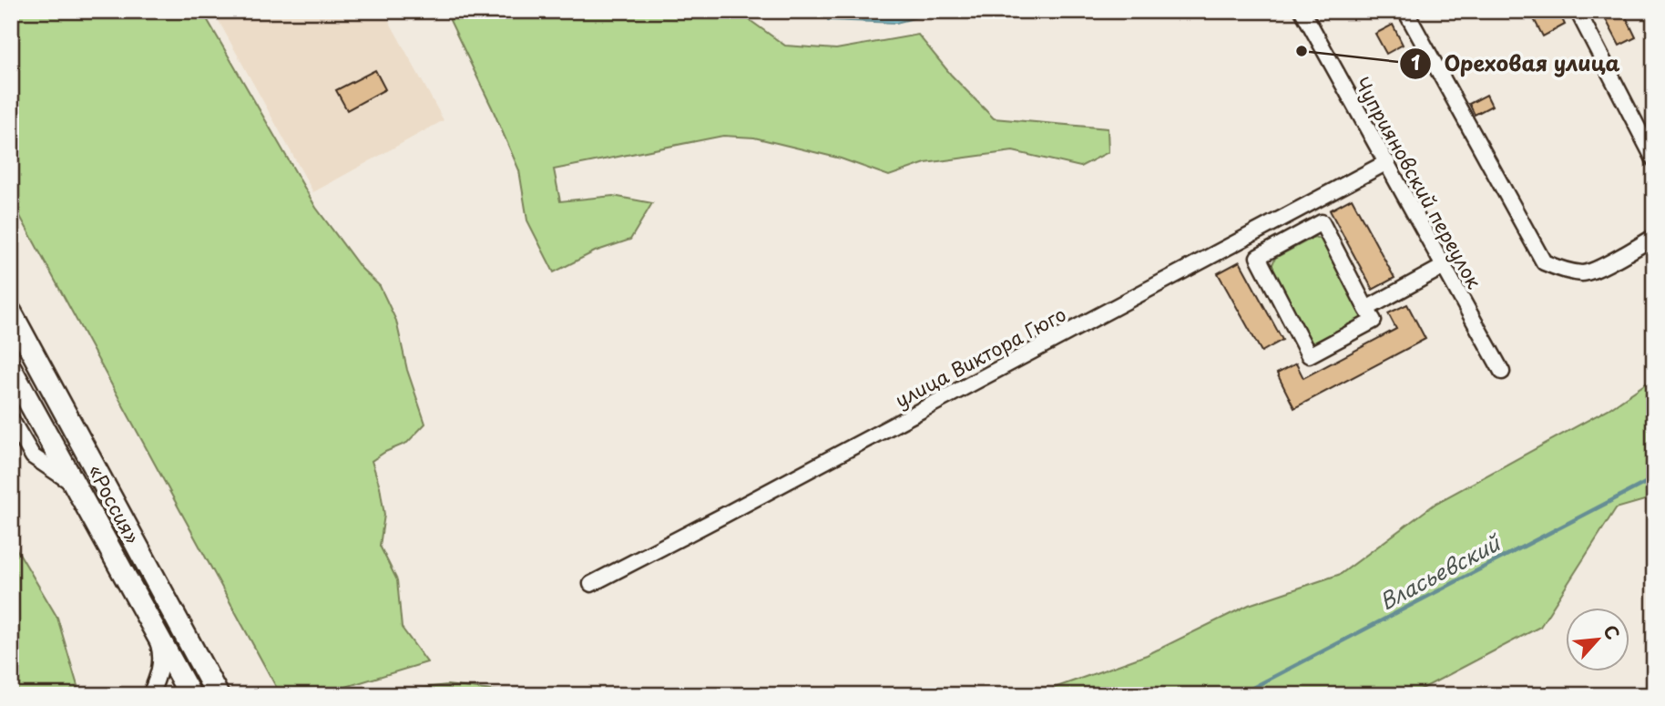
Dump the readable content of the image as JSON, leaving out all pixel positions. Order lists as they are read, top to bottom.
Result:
{
  "streets": {
    "highway": ["«Россия»"],
    "street": ["Чуприяновский переулок", "улица Виктора Гюго"]
  },
  "crossings": [
    ["Чуприяновский переулок", "улица Виктора Гюго"]
  ],
  "water": ["Власьевский"],
  "places": ["Ореховая улица"],
  "north": "top right"
}
